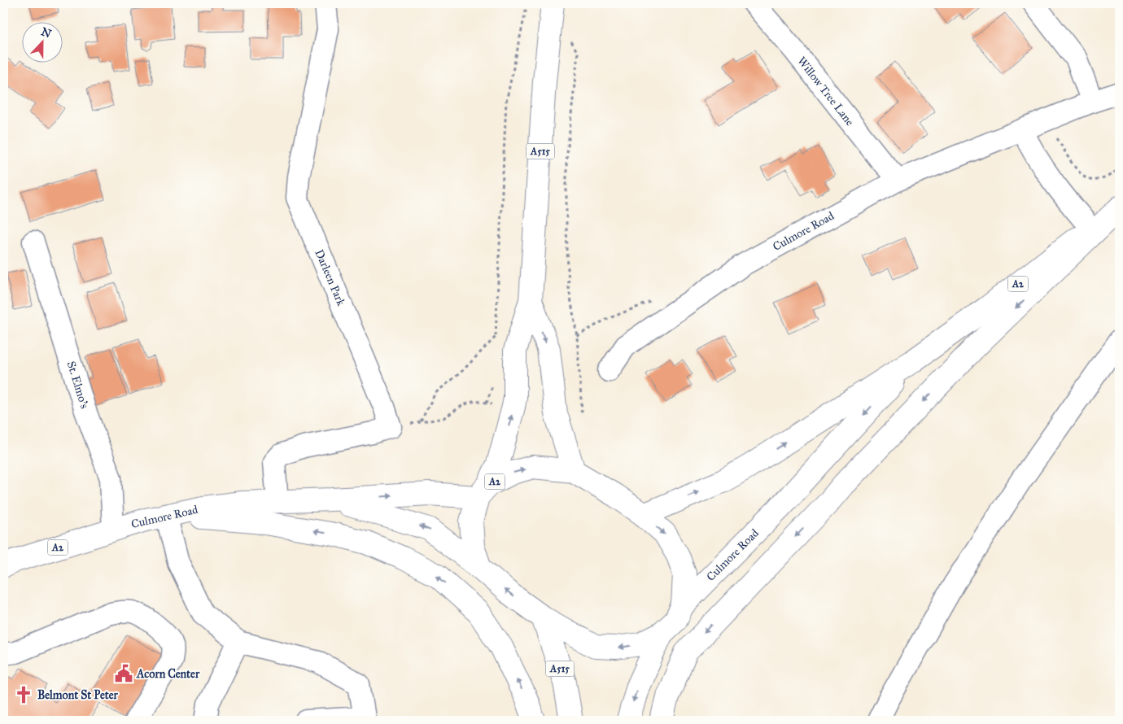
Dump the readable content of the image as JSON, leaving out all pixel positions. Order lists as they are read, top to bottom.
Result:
{
  "streets": {
    "main road": ["A515", "Culmore Road", "A2"],
    "street": ["Willow Tree Lane", "Darleen Park", "St. Elmo's"]
  },
  "crossings": [
    ["Willow Tree Lane", "Culmore Road"],
    ["A515", "Culmore Road"],
    ["A515", "A2"],
    ["Culmore Road", "A2"],
    ["Culmore Road", "St. Elmo's"]
  ],
  "places": {
    "public building": ["Acorn Center"],
    "church": ["Belmont St Peter"]
  },
  "north": "top"
}
